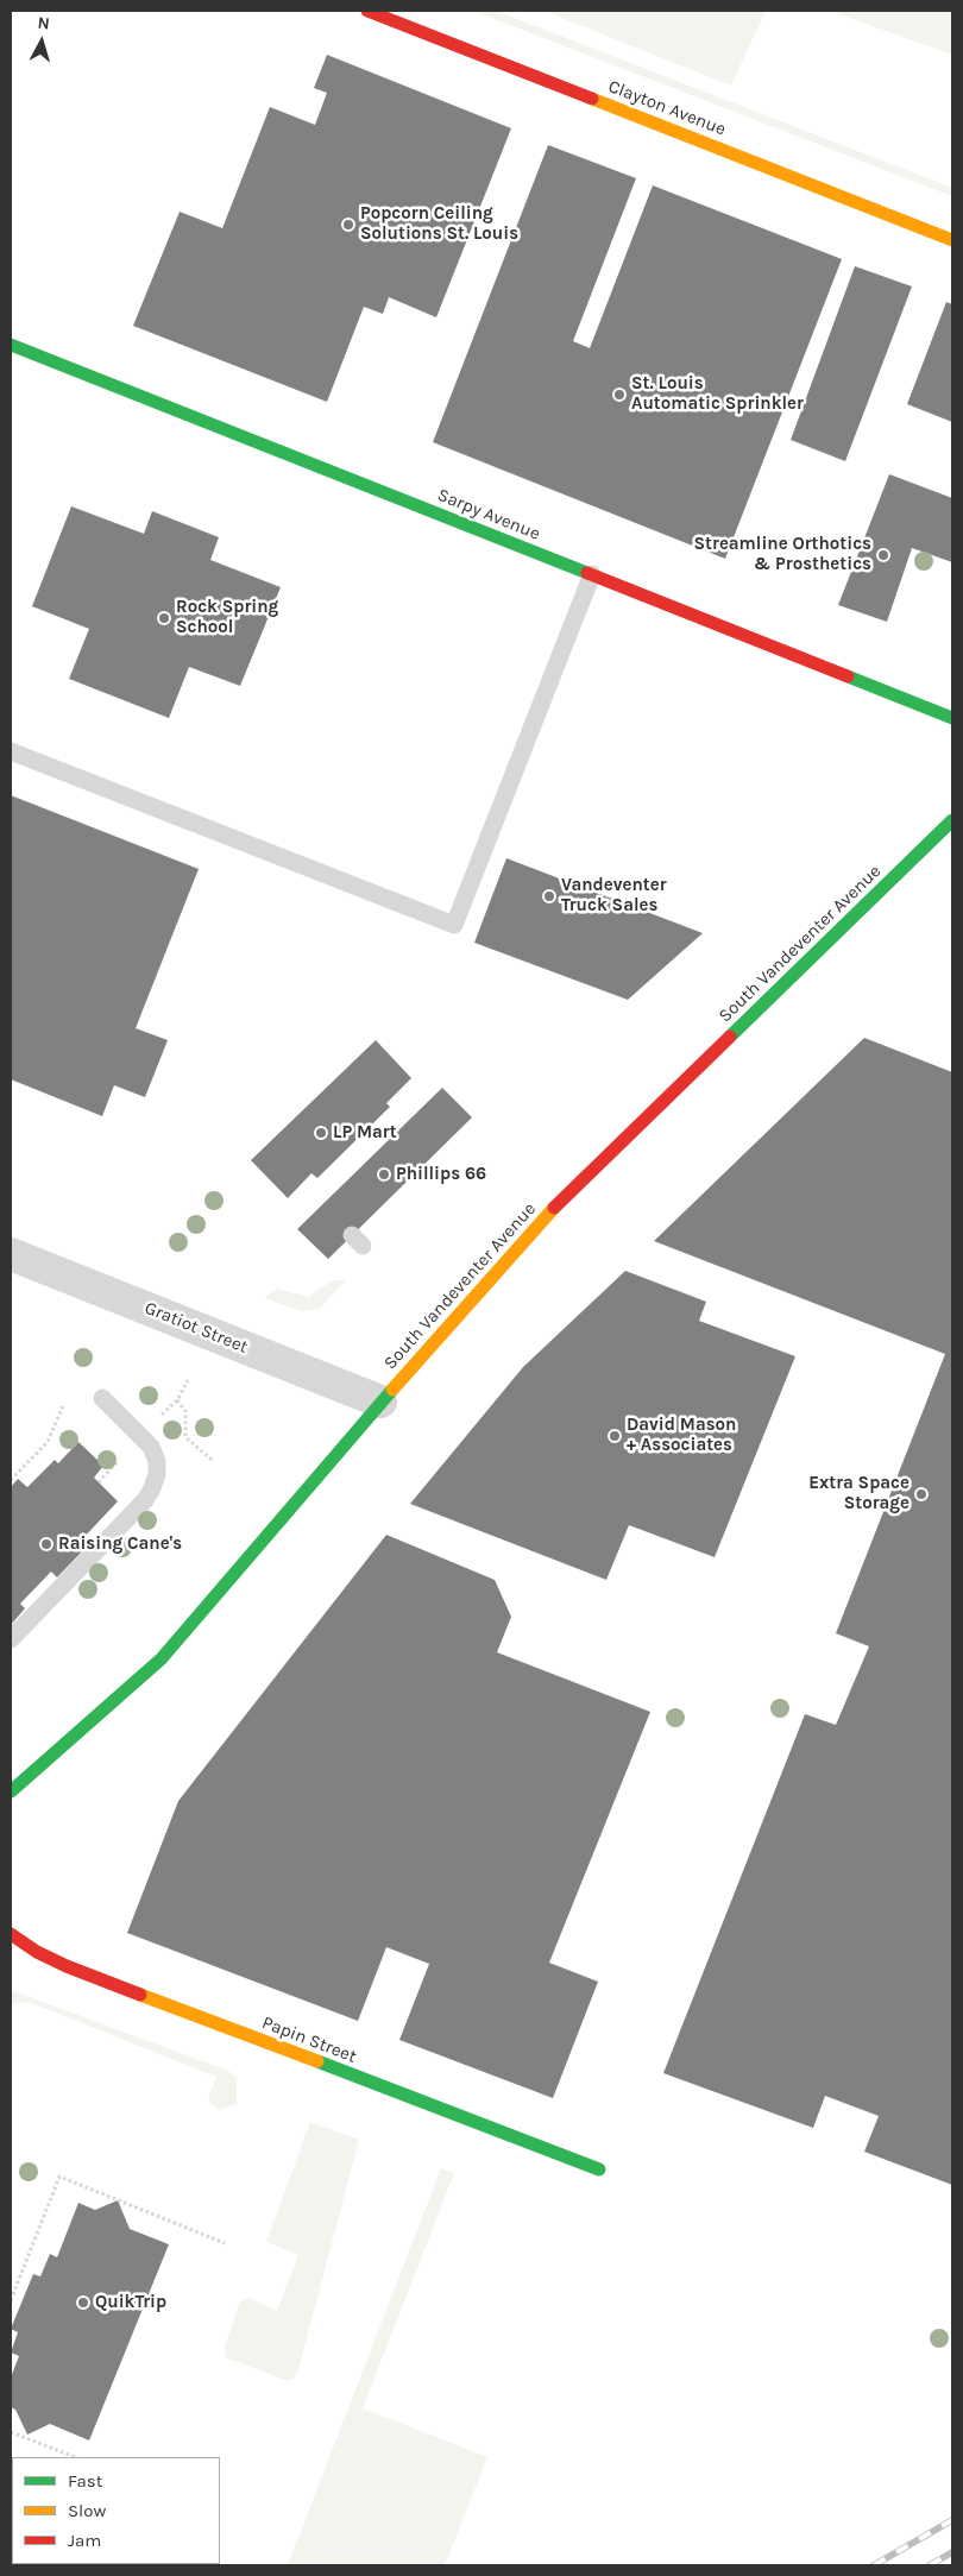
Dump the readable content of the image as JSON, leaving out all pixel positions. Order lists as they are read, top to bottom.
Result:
{
  "streets": {
    "street": [
      "Clayton Avenue",
      "Sarpy Avenue",
      "South Vandeventer Avenue",
      "Gratiot Street",
      "Papin Street"
    ]
  },
  "crossings": [
    ["South Vandeventer Avenue", "Gratiot Street"]
  ],
  "places": [
    "Popcorn Ceiling Solutions St. Louis",
    "St. Louis Automatic Sprinkler",
    "Streamline Orthotics & Prosthetics",
    "Rock Spring School",
    "Vandeventer Truck Sales",
    "LP Mart",
    "Phillips 66",
    "David Mason + Associates",
    "Extra Space Storage",
    "Raising Cane's",
    "QuikTrip"
  ],
  "legend": ["Fast", "Slow", "Jam"],
  "north": "top"
}
